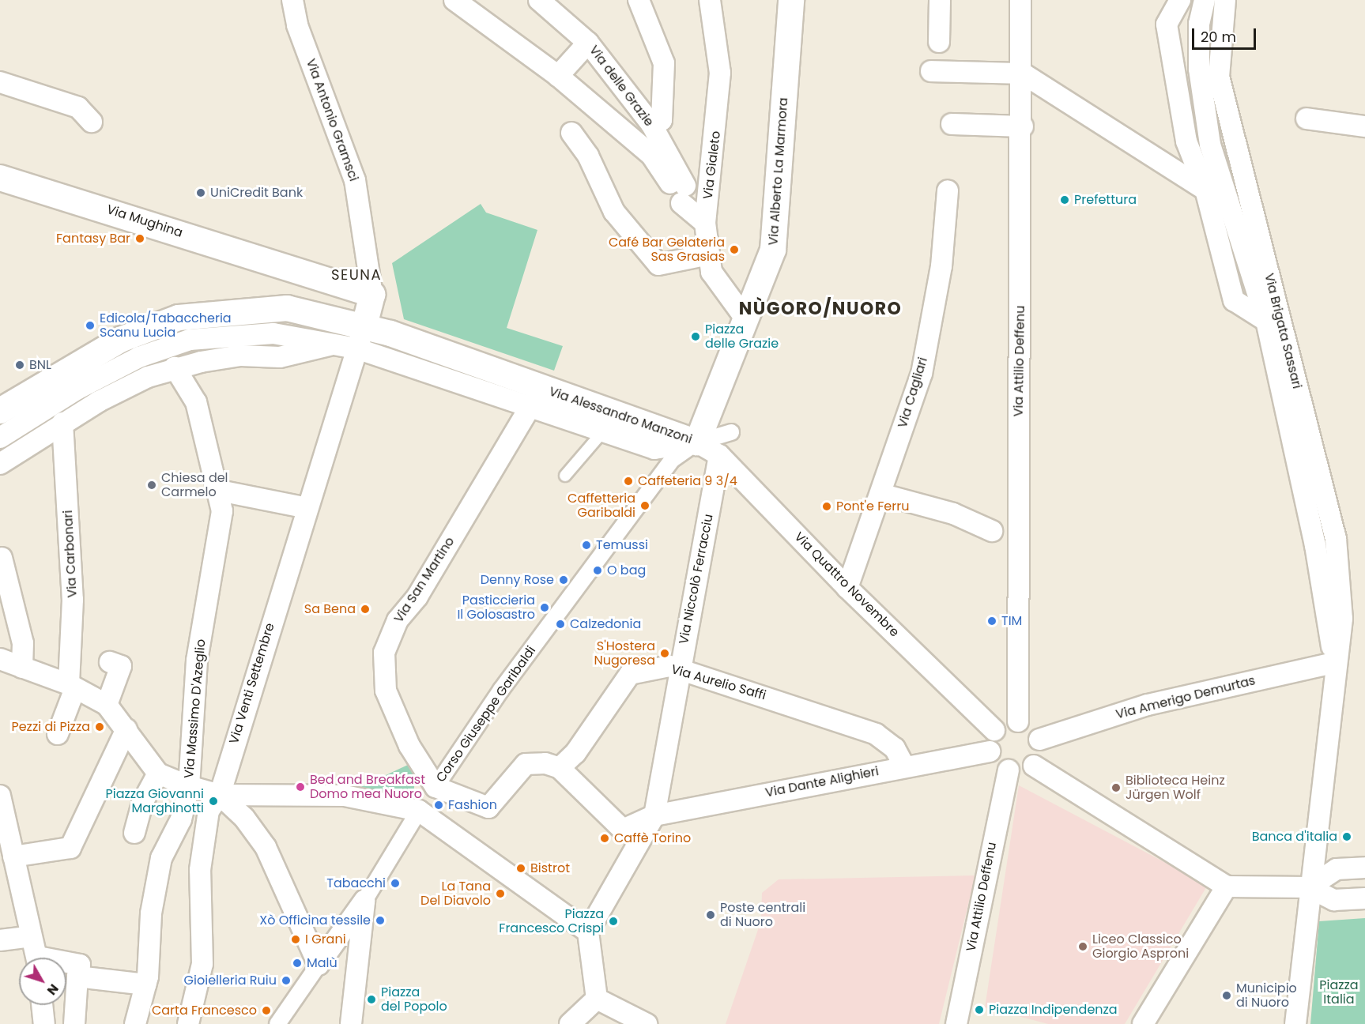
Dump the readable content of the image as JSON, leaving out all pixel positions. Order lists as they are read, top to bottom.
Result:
{
  "streets": {
    "street": [
      "Via delle Grazie",
      "Via Antonio Gramsci",
      "Via Gialeto",
      "Via Alberto La Marmora",
      "Via Mughina",
      "Via Brigata Sassari",
      "Via Attilio Deffenu",
      "Via Cagliari",
      "Via Alessandro Manzoni",
      "Via Carbonari",
      "Via Niccolò Ferracciu",
      "Via San Martino",
      "Via Quattro Novembre",
      "Via Aurelio Saffi",
      "Via Venti Settembre",
      "Via Amerigo Demurtas",
      "Via Massimo D'Azeglio",
      "Corso Giuseppe Garibaldi",
      "Via Dante Alighieri"
    ]
  },
  "crossings": [
    ["Via delle Grazie", "Via Gialeto"],
    ["Via Antonio Gramsci", "Via Mughina"],
    ["Via Antonio Gramsci", "Via Alessandro Manzoni"],
    ["Via Gialeto", "Via Alberto La Marmora"],
    ["Via Alberto La Marmora", "Via Alessandro Manzoni"],
    ["Via Alberto La Marmora", "Via Quattro Novembre"],
    ["Via Alberto La Marmora", "Corso Giuseppe Garibaldi"],
    ["Via Brigata Sassari", "Via Amerigo Demurtas"],
    ["Via Attilio Deffenu", "Via Quattro Novembre"],
    ["Via Attilio Deffenu", "Via Amerigo Demurtas"],
    ["Via Attilio Deffenu", "Via Dante Alighieri"],
    ["Via Cagliari", "Via Quattro Novembre"],
    ["Via Alessandro Manzoni", "Via Carbonari"],
    ["Via Alessandro Manzoni", "Via San Martino"],
    ["Via Alessandro Manzoni", "Via Quattro Novembre"],
    ["Via Alessandro Manzoni", "Via Venti Settembre"],
    ["Via Alessandro Manzoni", "Via Massimo D'Azeglio"],
    ["Via Alessandro Manzoni", "Corso Giuseppe Garibaldi"],
    ["Via Niccolò Ferracciu", "Via Quattro Novembre"],
    ["Via Niccolò Ferracciu", "Via Aurelio Saffi"],
    ["Via Niccolò Ferracciu", "Via Dante Alighieri"],
    ["Via San Martino", "Corso Giuseppe Garibaldi"],
    ["Via Quattro Novembre", "Via Amerigo Demurtas"],
    ["Via Quattro Novembre", "Corso Giuseppe Garibaldi"],
    ["Via Quattro Novembre", "Via Dante Alighieri"],
    ["Via Aurelio Saffi", "Via Dante Alighieri"],
    ["Via Amerigo Demurtas", "Via Dante Alighieri"]
  ],
  "districts": ["SEUNA", "NÙGORO/NUORO"],
  "parks": ["Piazza Italia"],
  "places": [
    "UniCredit Bank",
    "Prefettura",
    "Fantasy Bar",
    "Café Bar Gelateria Sas Grasias",
    "Edicola/Tabaccheria Scanu Lucia",
    "Piazza delle Grazie",
    "BNL",
    "Caffeteria 9 3/4",
    "Chiesa del Carmelo",
    "Caffetteria Garibaldi",
    "Pont'e Ferru",
    "Temussi",
    "O bag",
    "Denny Rose",
    "Pasticcieria Il Golosastro",
    "Sa Bena",
    "TIM",
    "Calzedonia",
    "S'Hostera Nugoresa",
    "Pezzi di Pizza",
    "Bed and Breakfast Domo mea Nuoro",
    "Biblioteca Heinz Jürgen Wolf",
    "Piazza Giovanni Marghinotti",
    "Fashion",
    "Banca d'italia",
    "Caffè Torino",
    "Bistrot",
    "Tabacchi",
    "La Tana Del Diavolo",
    "Poste centrali di Nuoro",
    "Xò Officina tessile",
    "Piazza Francesco Crispi",
    "I Grani",
    "Liceo Classico Giorgio Asproni",
    "Malù",
    "Gioielleria Ruiu",
    "Municipio di Nuoro",
    "Piazza del Popolo",
    "Piazza Indipendenza",
    "Carta Francesco"
  ],
  "scale_bar": "20 m",
  "north": "bottom right"
}
